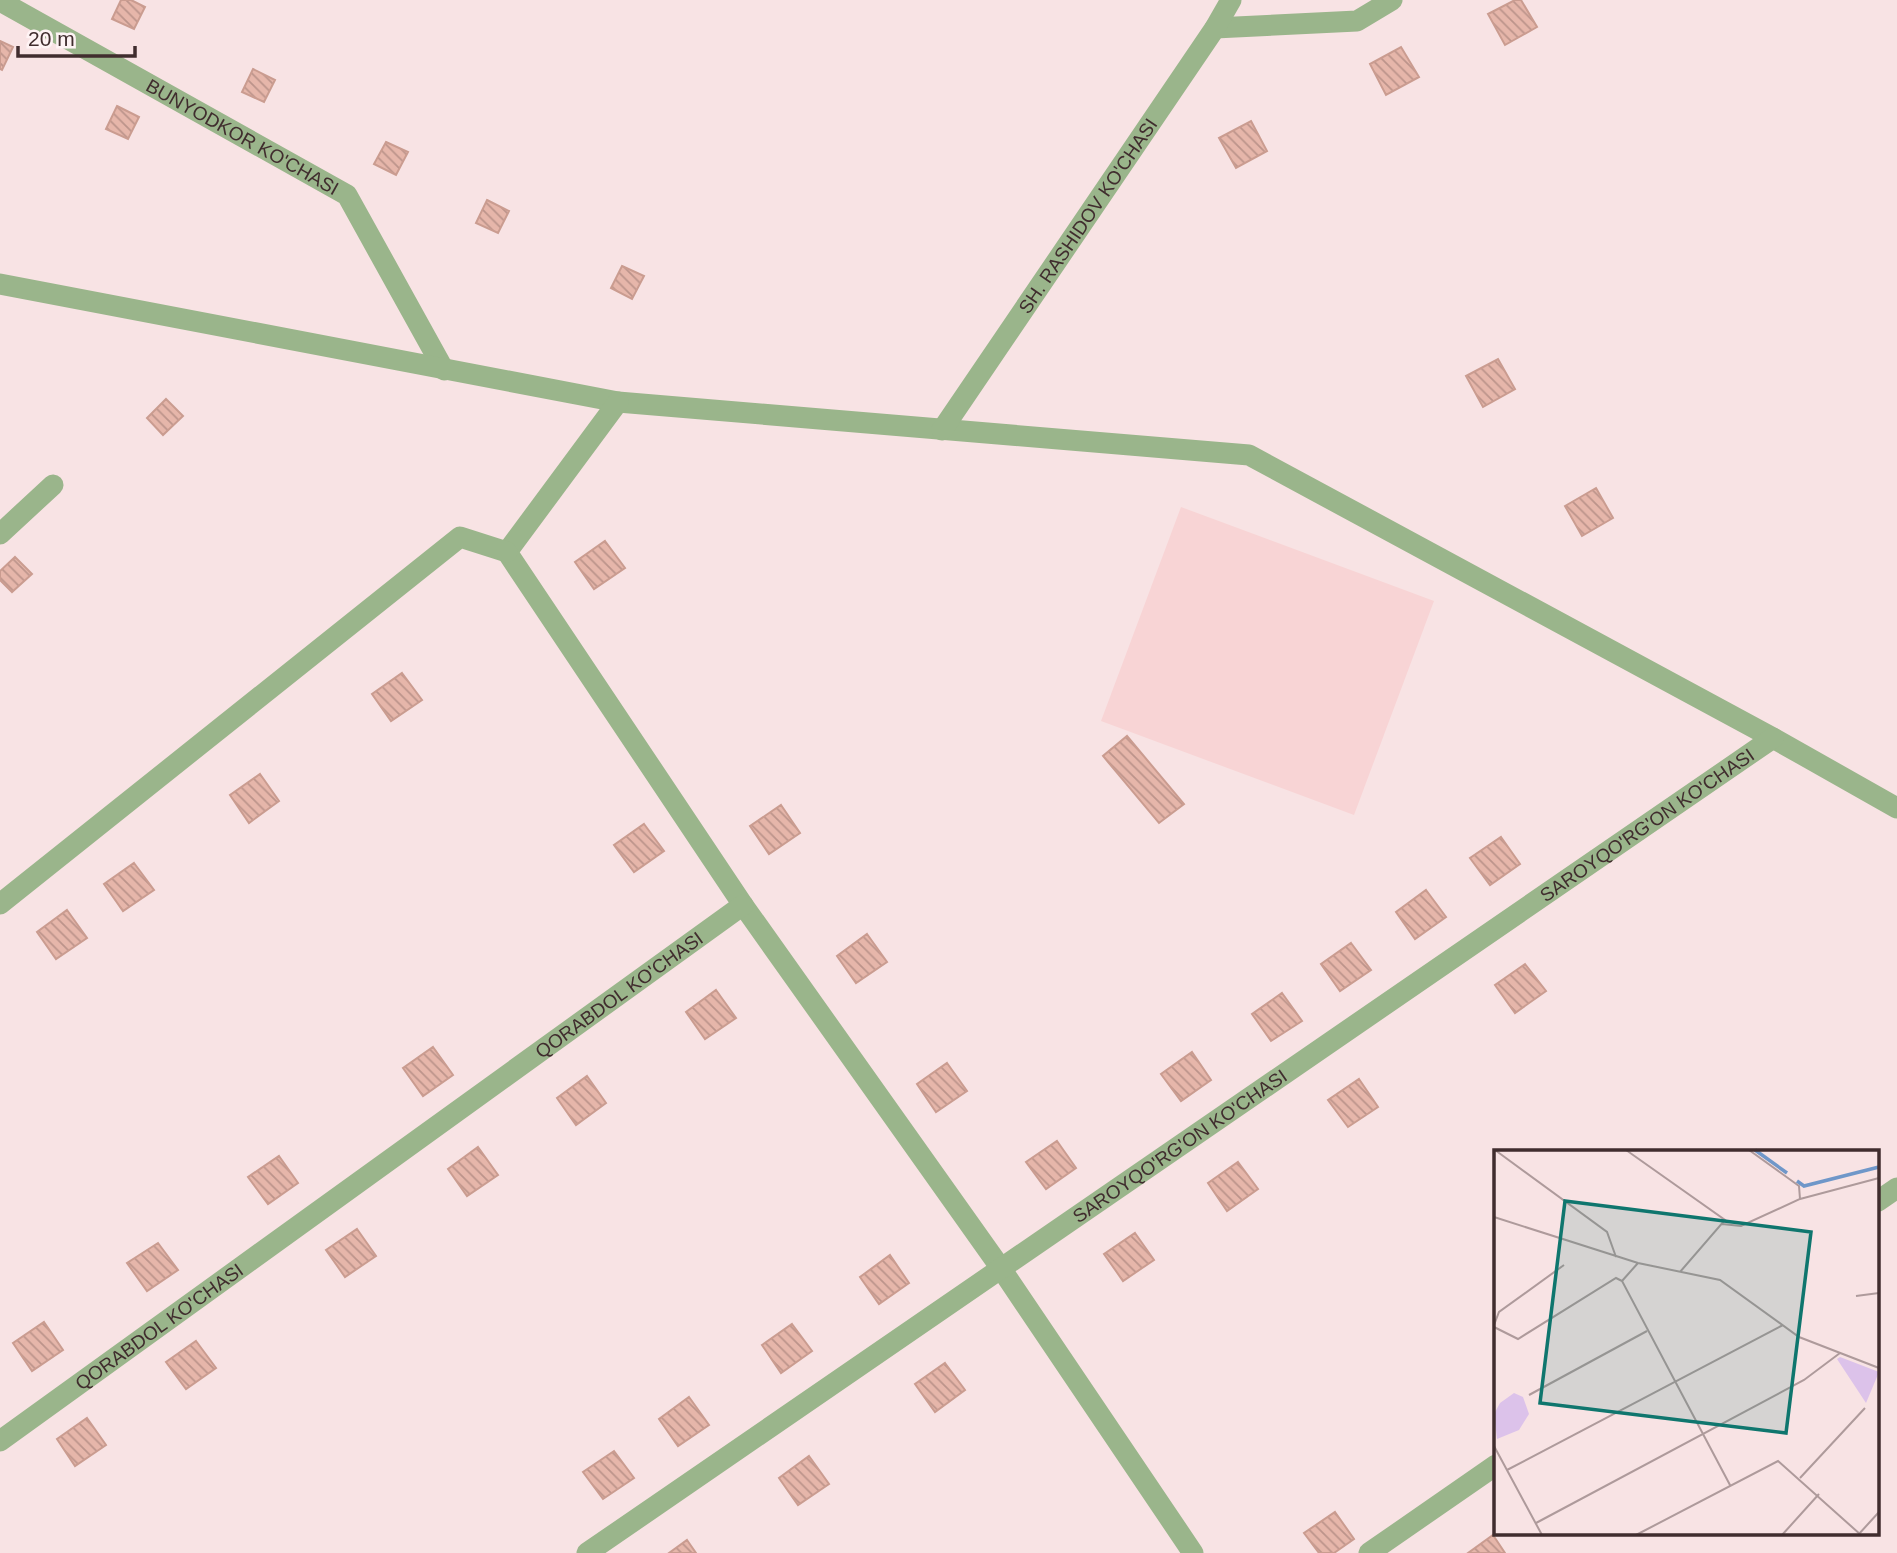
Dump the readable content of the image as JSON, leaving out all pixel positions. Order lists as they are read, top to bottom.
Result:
{
  "streets": {
    "street": [
      "BUNYODKOR KO'CHASI",
      "SH. RASHIDOV KO'CHASI",
      "SAROYQO'RG'ON KO'CHASI",
      "QORABDOL KO'CHASI"
    ]
  },
  "scale_bar": "20 m"
}
